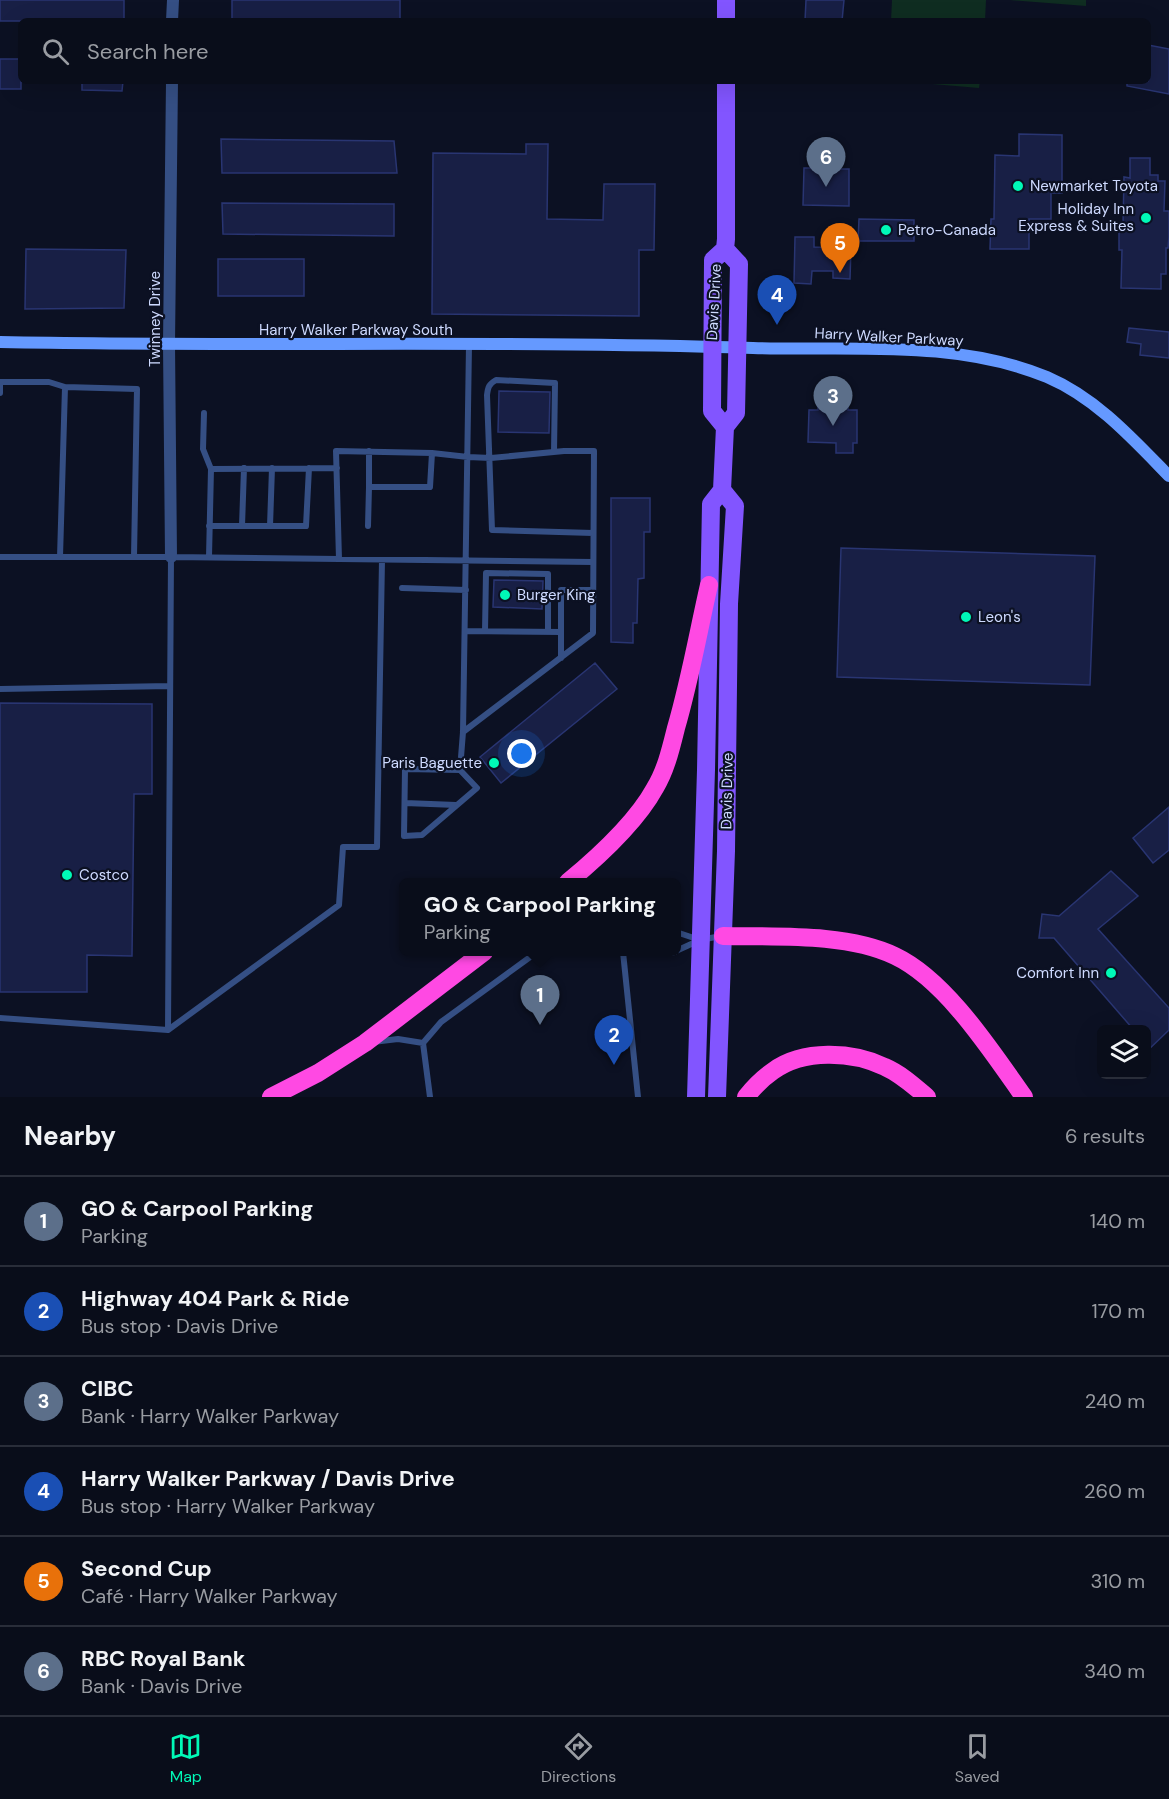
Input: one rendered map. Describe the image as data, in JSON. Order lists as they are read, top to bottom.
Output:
{
  "streets": {
    "main road": ["Davis Drive"],
    "street": ["Twinney Drive", "Harry Walker Parkway South", "Harry Walker Parkway"]
  },
  "crossings": [
    ["Davis Drive", "Harry Walker Parkway South"],
    ["Davis Drive", "Harry Walker Parkway"],
    ["Twinney Drive", "Harry Walker Parkway South"],
    ["Harry Walker Parkway South", "Harry Walker Parkway"]
  ],
  "places": [
    "Newmarket Toyota",
    "Holiday Inn Express & Suites",
    "Petro-Canada",
    "Burger King",
    "Leon's",
    "Paris Baguette",
    "Costco",
    "Comfort Inn"
  ],
  "page": {
    "search": "Search here",
    "pins": [
      "6",
      "5",
      "4",
      "3",
      "1",
      "2"
    ],
    "popup": ["GO & Carpool Parking", "Parking"],
    "heading": ["Nearby", "6 results"],
    "list": [
      {
        "mark": "1",
        "name": "GO & Carpool Parking",
        "note": "Parking",
        "value": "140 m"
      },
      {
        "mark": "2",
        "name": "Highway 404 Park & Ride",
        "note": "Bus stop · Davis Drive",
        "value": "170 m"
      },
      {
        "mark": "3",
        "name": "CIBC",
        "note": "Bank · Harry Walker Parkway",
        "value": "240 m"
      },
      {
        "mark": "4",
        "name": "Harry Walker Parkway / Davis Drive",
        "note": "Bus stop · Harry Walker Parkway",
        "value": "260 m"
      },
      {
        "mark": "5",
        "name": "Second Cup",
        "note": "Café · Harry Walker Parkway",
        "value": "310 m"
      },
      {
        "mark": "6",
        "name": "RBC Royal Bank",
        "note": "Bank · Davis Drive",
        "value": "340 m"
      }
    ],
    "nav": ["Map", "Directions", "Saved"]
  }
}
